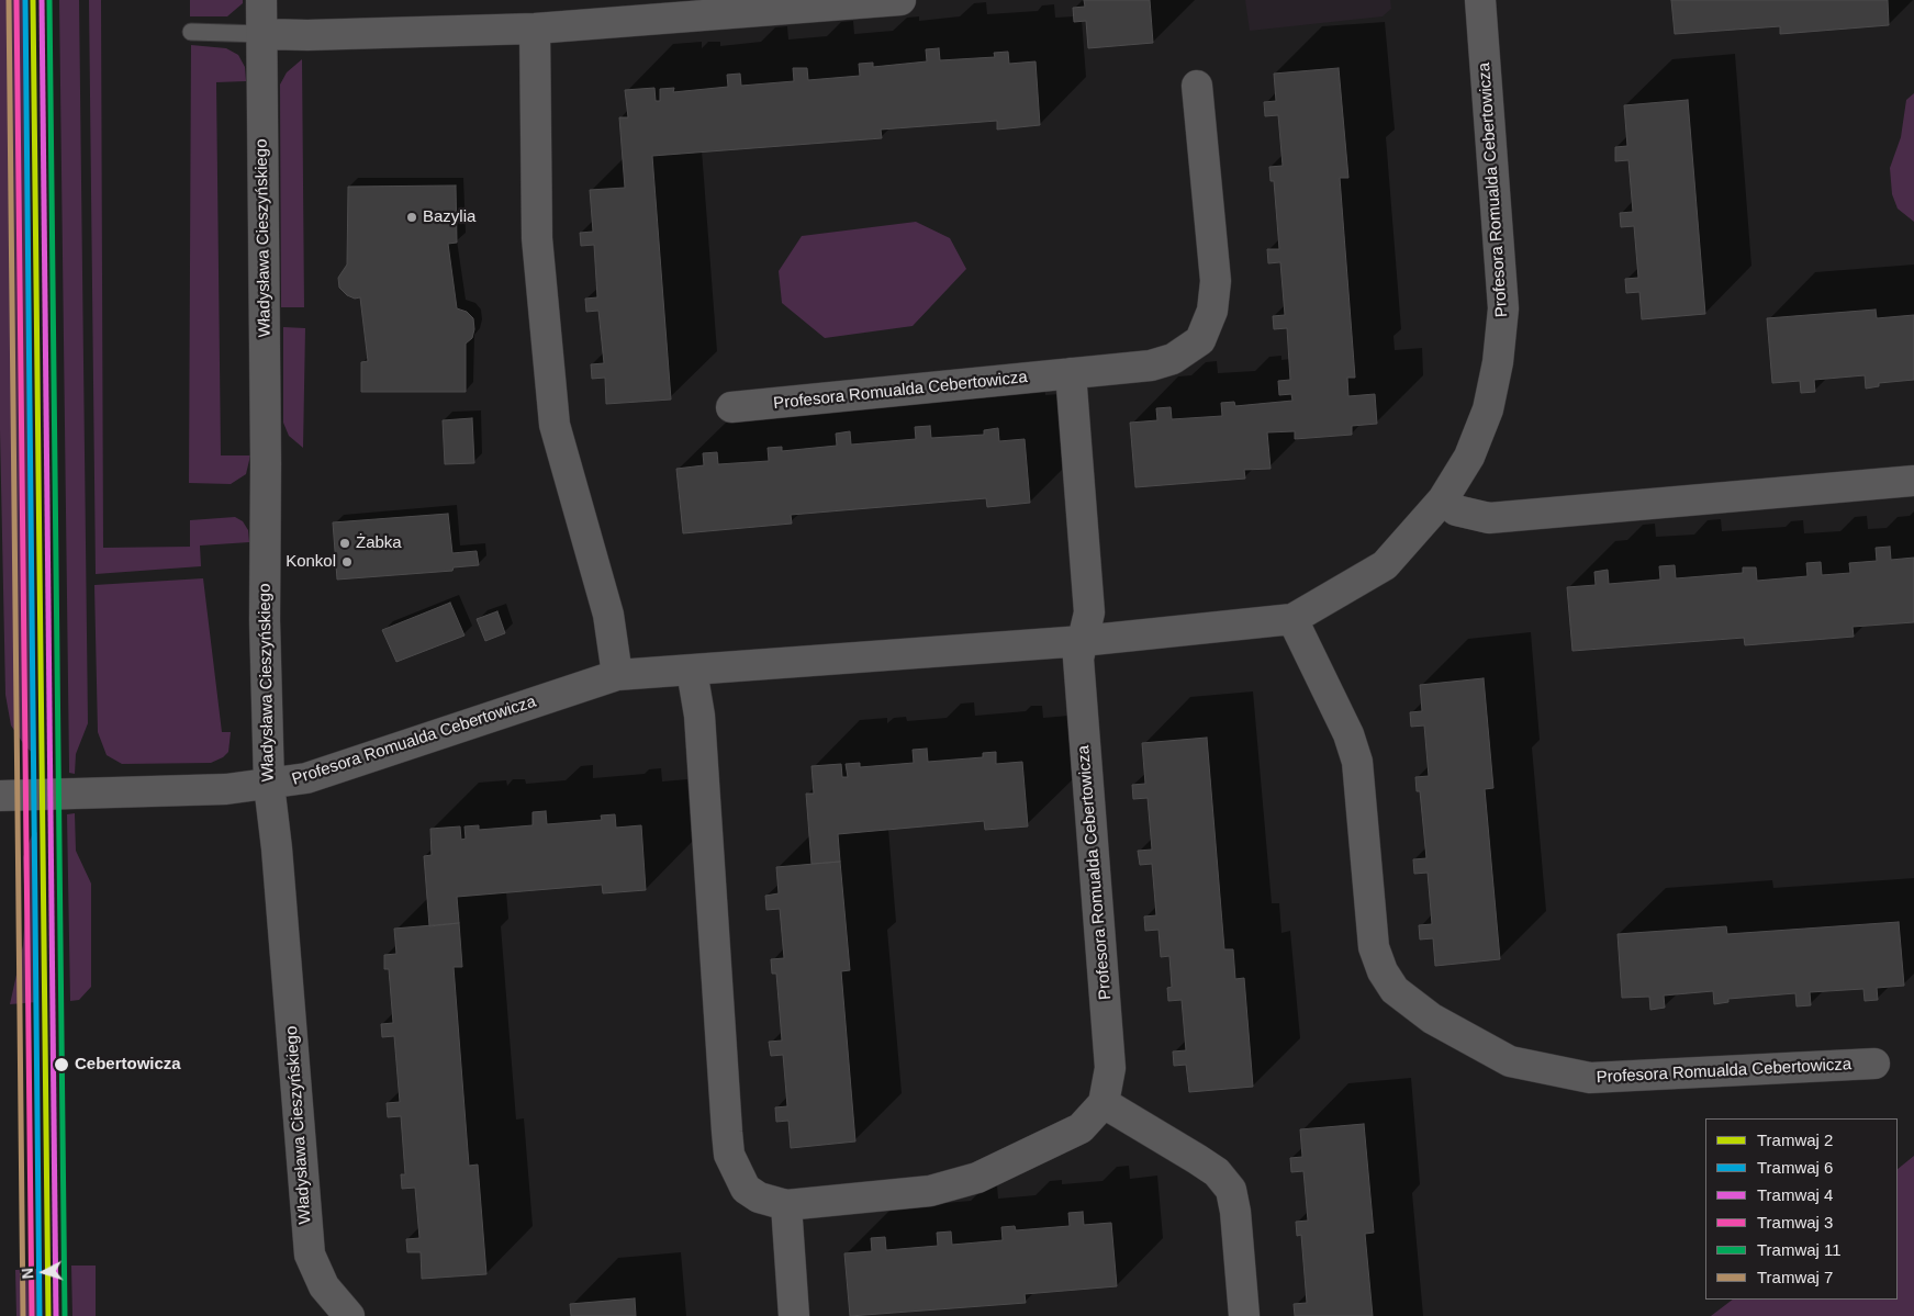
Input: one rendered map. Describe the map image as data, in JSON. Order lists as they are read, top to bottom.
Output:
{
  "streets": {
    "street": ["Profesora Romualda Cebertowicza", "Władysława Cieszyńskiego"]
  },
  "crossings": [
    ["Profesora Romualda Cebertowicza", "Władysława Cieszyńskiego"]
  ],
  "places": [
    "Bazylia",
    "Żabka",
    "Konkol",
    "Cebertowicza"
  ],
  "lines": [
    "tram line 2",
    "tram line 6",
    "tram line 4",
    "tram line 3",
    "tram line 11",
    "tram line 7"
  ],
  "legend": [
    "Tramwaj 2",
    "Tramwaj 6",
    "Tramwaj 4",
    "Tramwaj 3",
    "Tramwaj 11",
    "Tramwaj 7"
  ],
  "north": "left"
}
